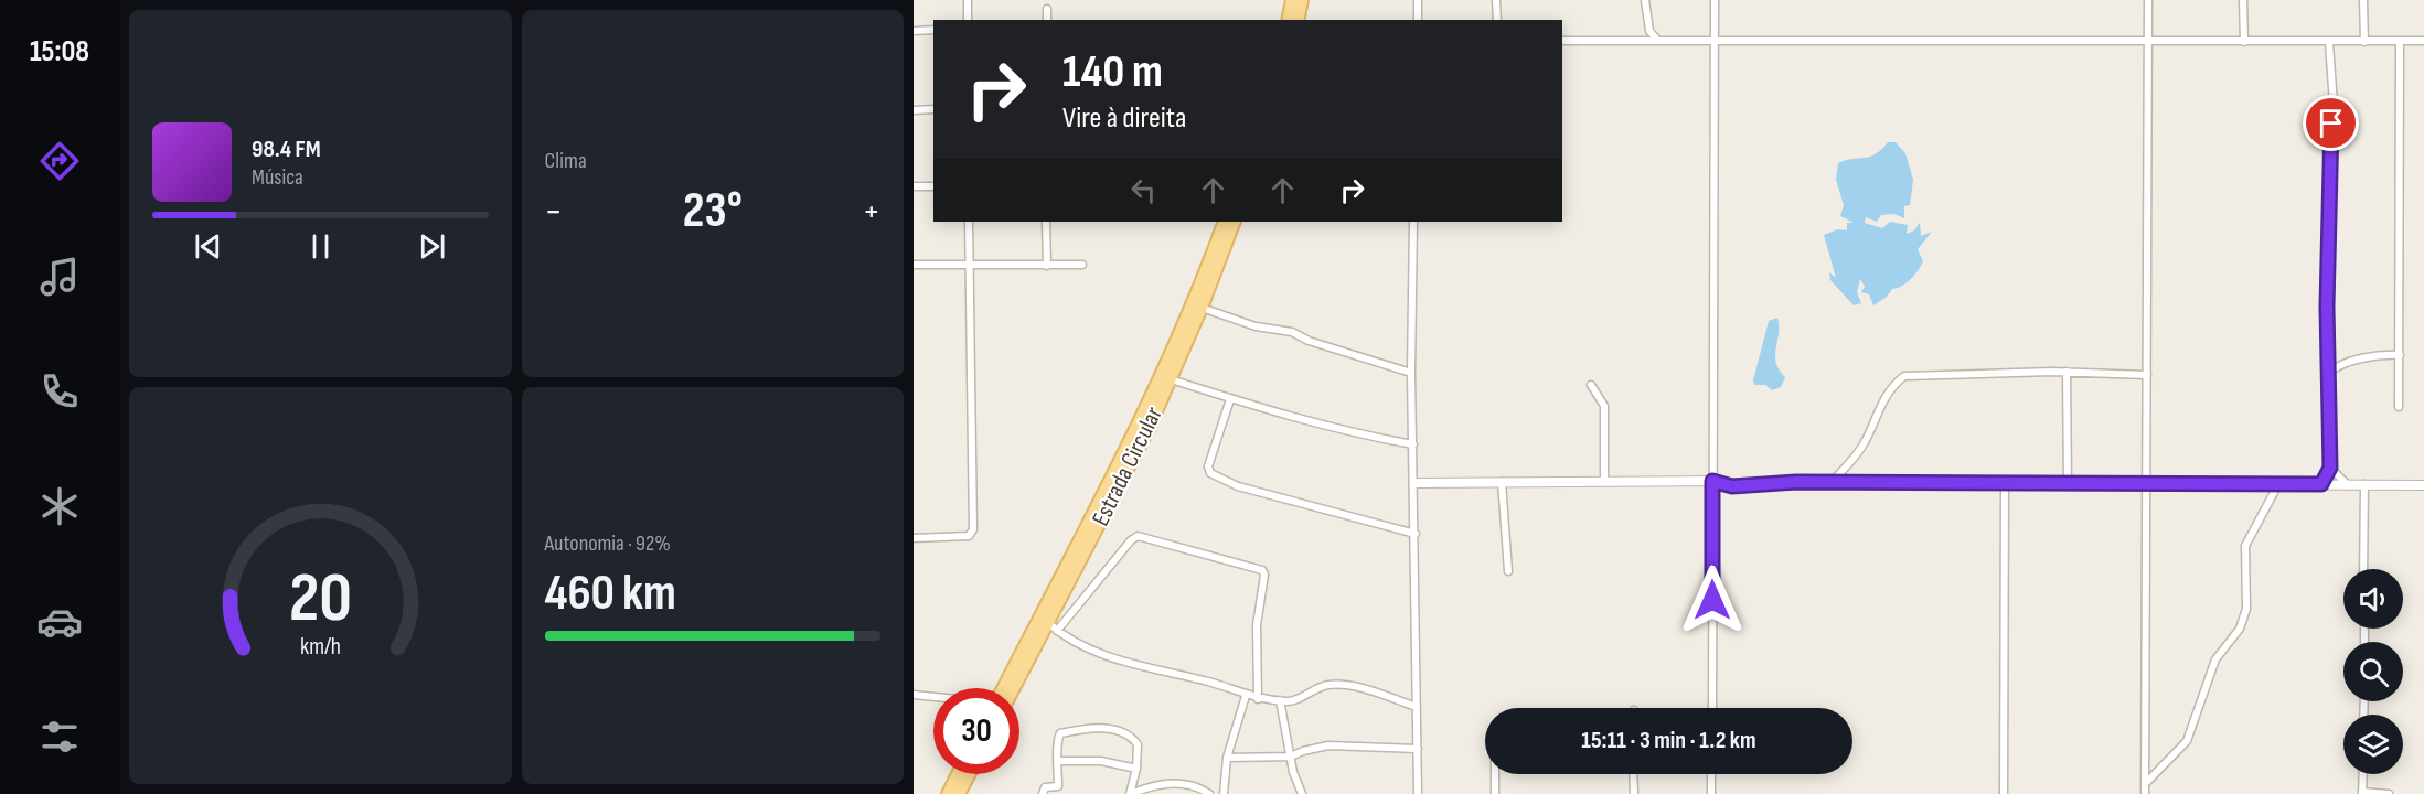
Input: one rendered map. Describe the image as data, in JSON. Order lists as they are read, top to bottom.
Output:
{
  "streets": {
    "main road": ["Estrada Circular"]
  },
  "page": {
    "tabs": "15:08",
    "tile": [
      "Clima",
      ["Autonomia · 92%", "460 km"]
    ],
    "turn": ["140 m", "Vire à direita"],
    "song": ["98.4 FM", "Música"],
    "heat": ["−", "23°", "+"],
    "limit": "30",
    "trip": "15:11 · 3 min · 1.2 km",
    "gauge": ["20", "km/h"]
  }
}
